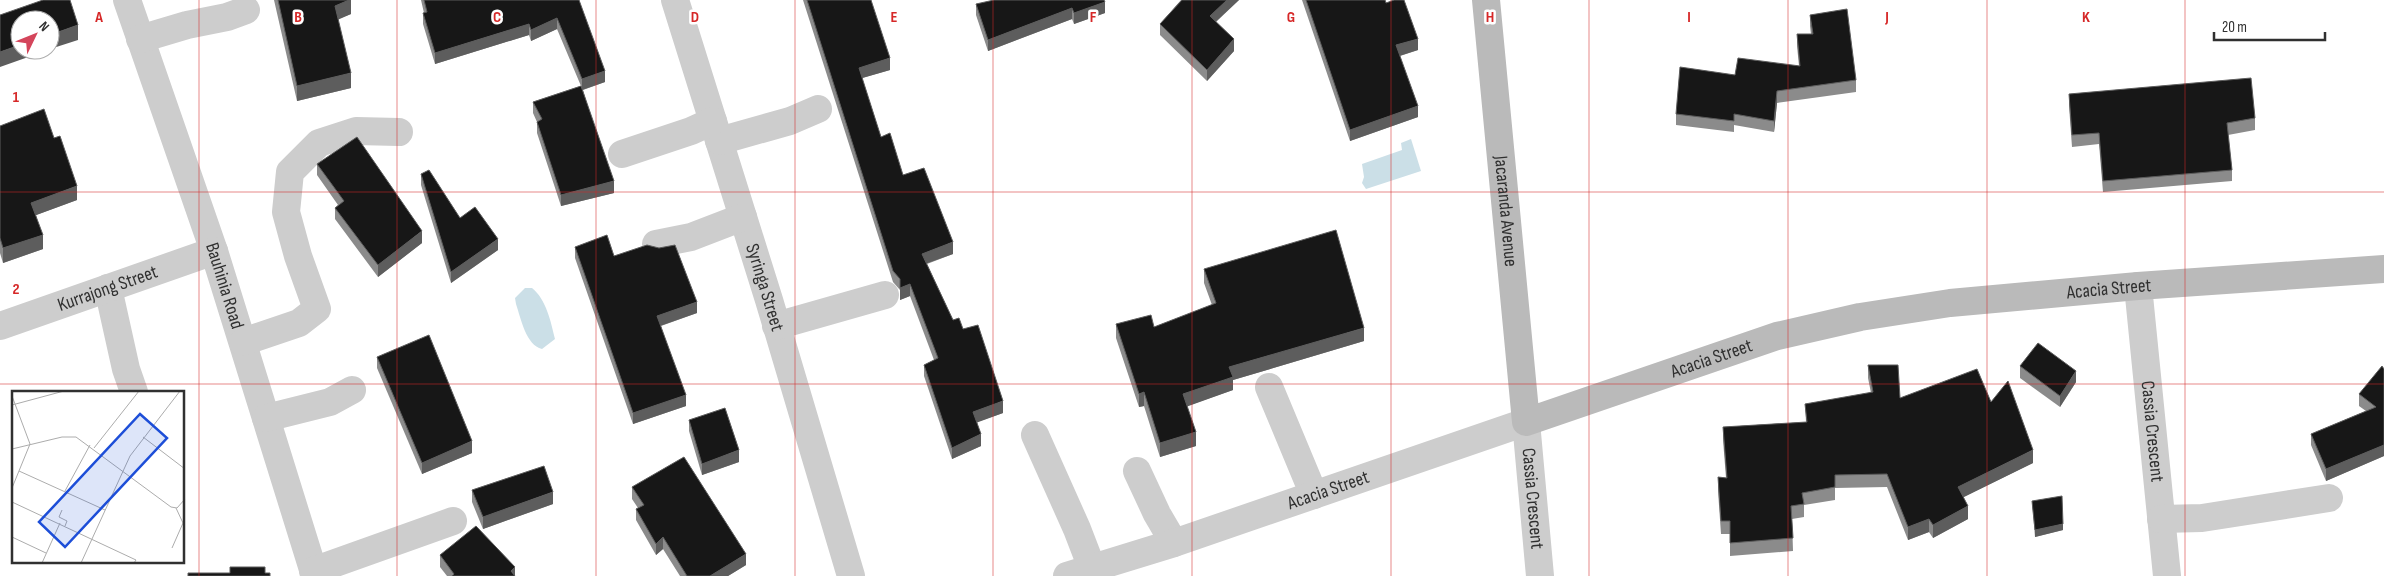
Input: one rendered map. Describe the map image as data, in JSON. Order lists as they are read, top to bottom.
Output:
{
  "streets": {
    "street": [
      "Jacaranda Avenue",
      "Bauhinia Road",
      "Syringa Street",
      "Kurrajong Street",
      "Acacia Street",
      "Cassia Crescent"
    ]
  },
  "crossings": [
    ["Jacaranda Avenue", "Acacia Street"],
    ["Jacaranda Avenue", "Cassia Crescent"],
    ["Bauhinia Road", "Kurrajong Street"],
    ["Acacia Street", "Cassia Crescent"]
  ],
  "scale_bar": "20 m",
  "north": "top right",
  "grid": {
    "columns": [
      "A",
      "B",
      "C",
      "D",
      "E",
      "F",
      "G",
      "H",
      "I",
      "J",
      "K"
    ],
    "rows": ["1", "2"]
  }
}
